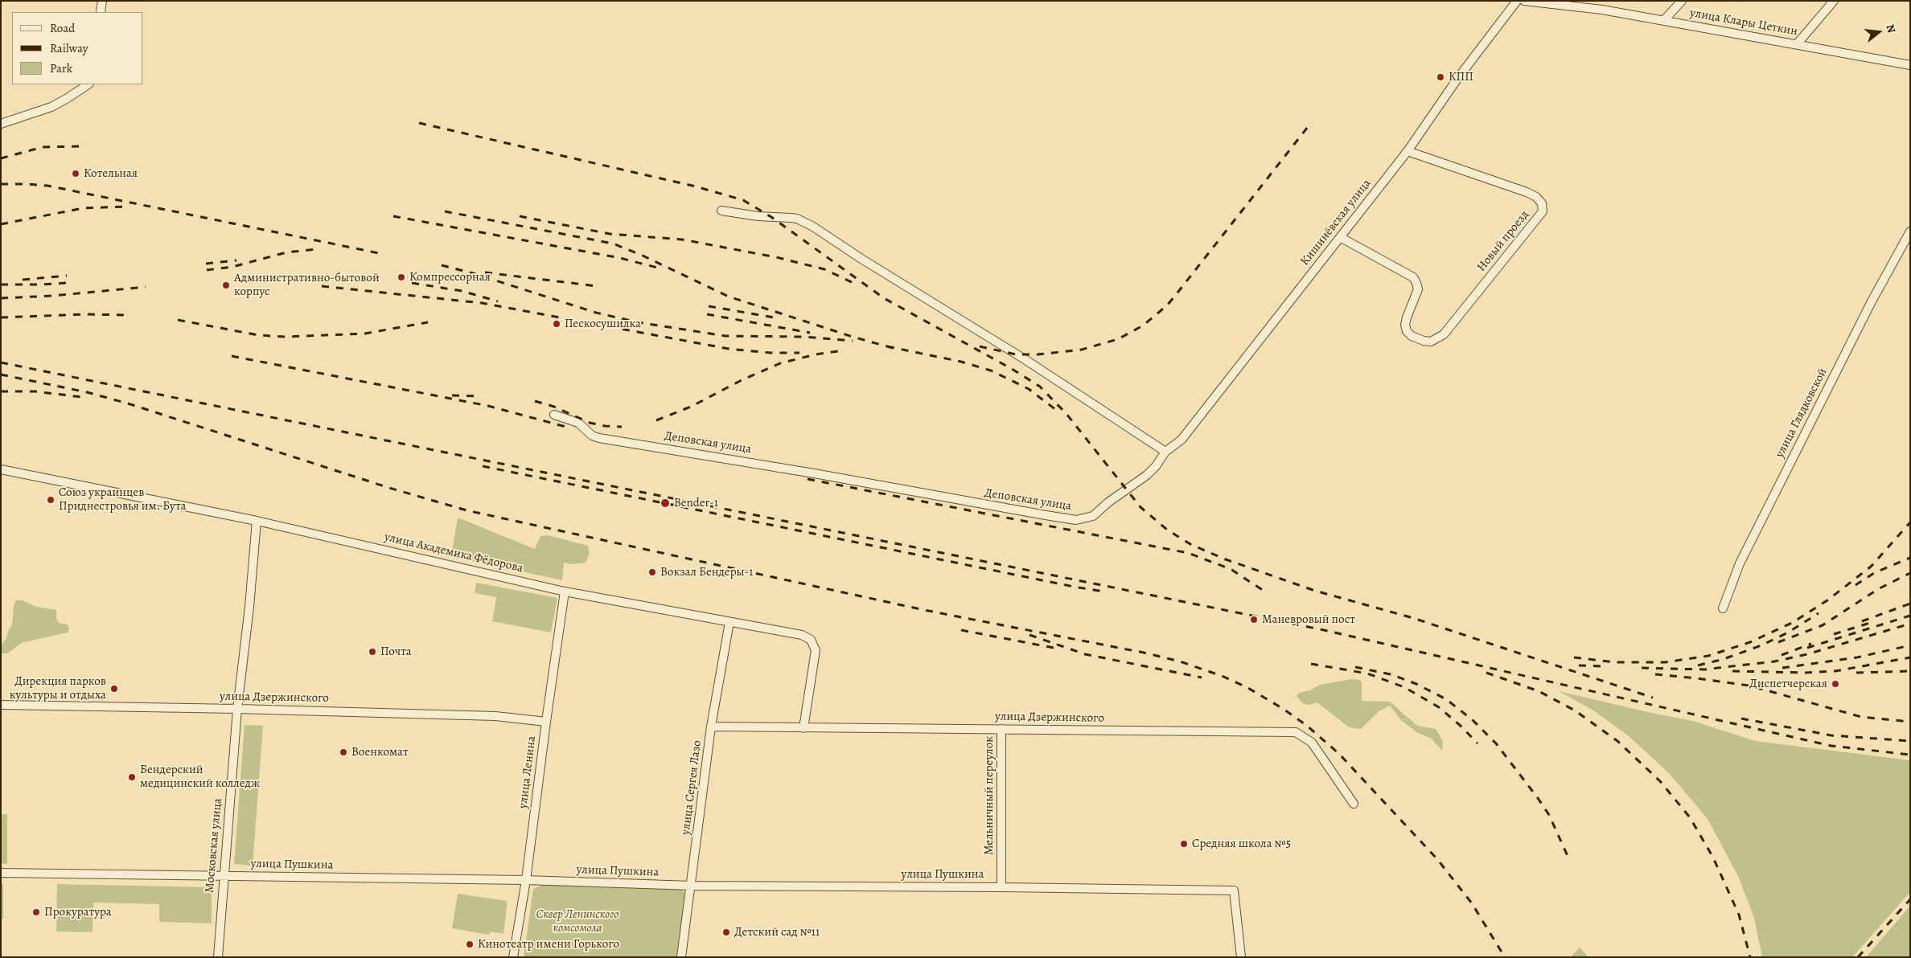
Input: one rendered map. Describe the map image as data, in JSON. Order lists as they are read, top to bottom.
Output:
{
  "streets": {
    "street": [
      "улица Клары Цеткин",
      "Кишинёвская улица",
      "Новый проезд",
      "улица Глядковской",
      "Деповская улица",
      "улица Академика Фёдорова",
      "улица Дзержинского",
      "улица Ленина",
      "улица Сергея Лазо",
      "Мельничный переулок",
      "Московская улица",
      "улица Пушкина"
    ]
  },
  "crossings": [
    ["Кишинёвская улица", "Новый проезд"],
    ["Кишинёвская улица", "Деповская улица"],
    ["улица Академика Фёдорова", "улица Дзержинского"],
    ["улица Академика Фёдорова", "улица Ленина"],
    ["улица Академика Фёдорова", "улица Сергея Лазо"],
    ["улица Академика Фёдорова", "Московская улица"],
    ["улица Дзержинского", "улица Ленина"],
    ["улица Дзержинского", "улица Сергея Лазо"],
    ["улица Дзержинского", "Мельничный переулок"],
    ["улица Дзержинского", "Московская улица"],
    ["улица Ленина", "улица Пушкина"],
    ["улица Сергея Лазо", "улица Пушкина"],
    ["Мельничный переулок", "улица Пушкина"],
    ["Московская улица", "улица Пушкина"]
  ],
  "parks": ["Сквер Ленинского комсомола"],
  "places": [
    "КПП",
    "Котельная",
    "Компрессорная",
    "Административно-бытовой корпус",
    "Пескосушилка",
    "Союз украинцев Приднестровья им. Бута",
    "Bender-1",
    "Вокзал Бендеры-1",
    "Маневровый пост",
    "Почта",
    "Диспетчерская",
    "Дирекция парков культуры и отдыха",
    "Военкомат",
    "Бендерский медицинский колледж",
    "Средняя школа №5",
    "Прокуратура",
    "Детский сад №11",
    "Кинотеатр имени Горького"
  ],
  "legend": ["Road", "Railway", "Park"],
  "north": "right"
}
